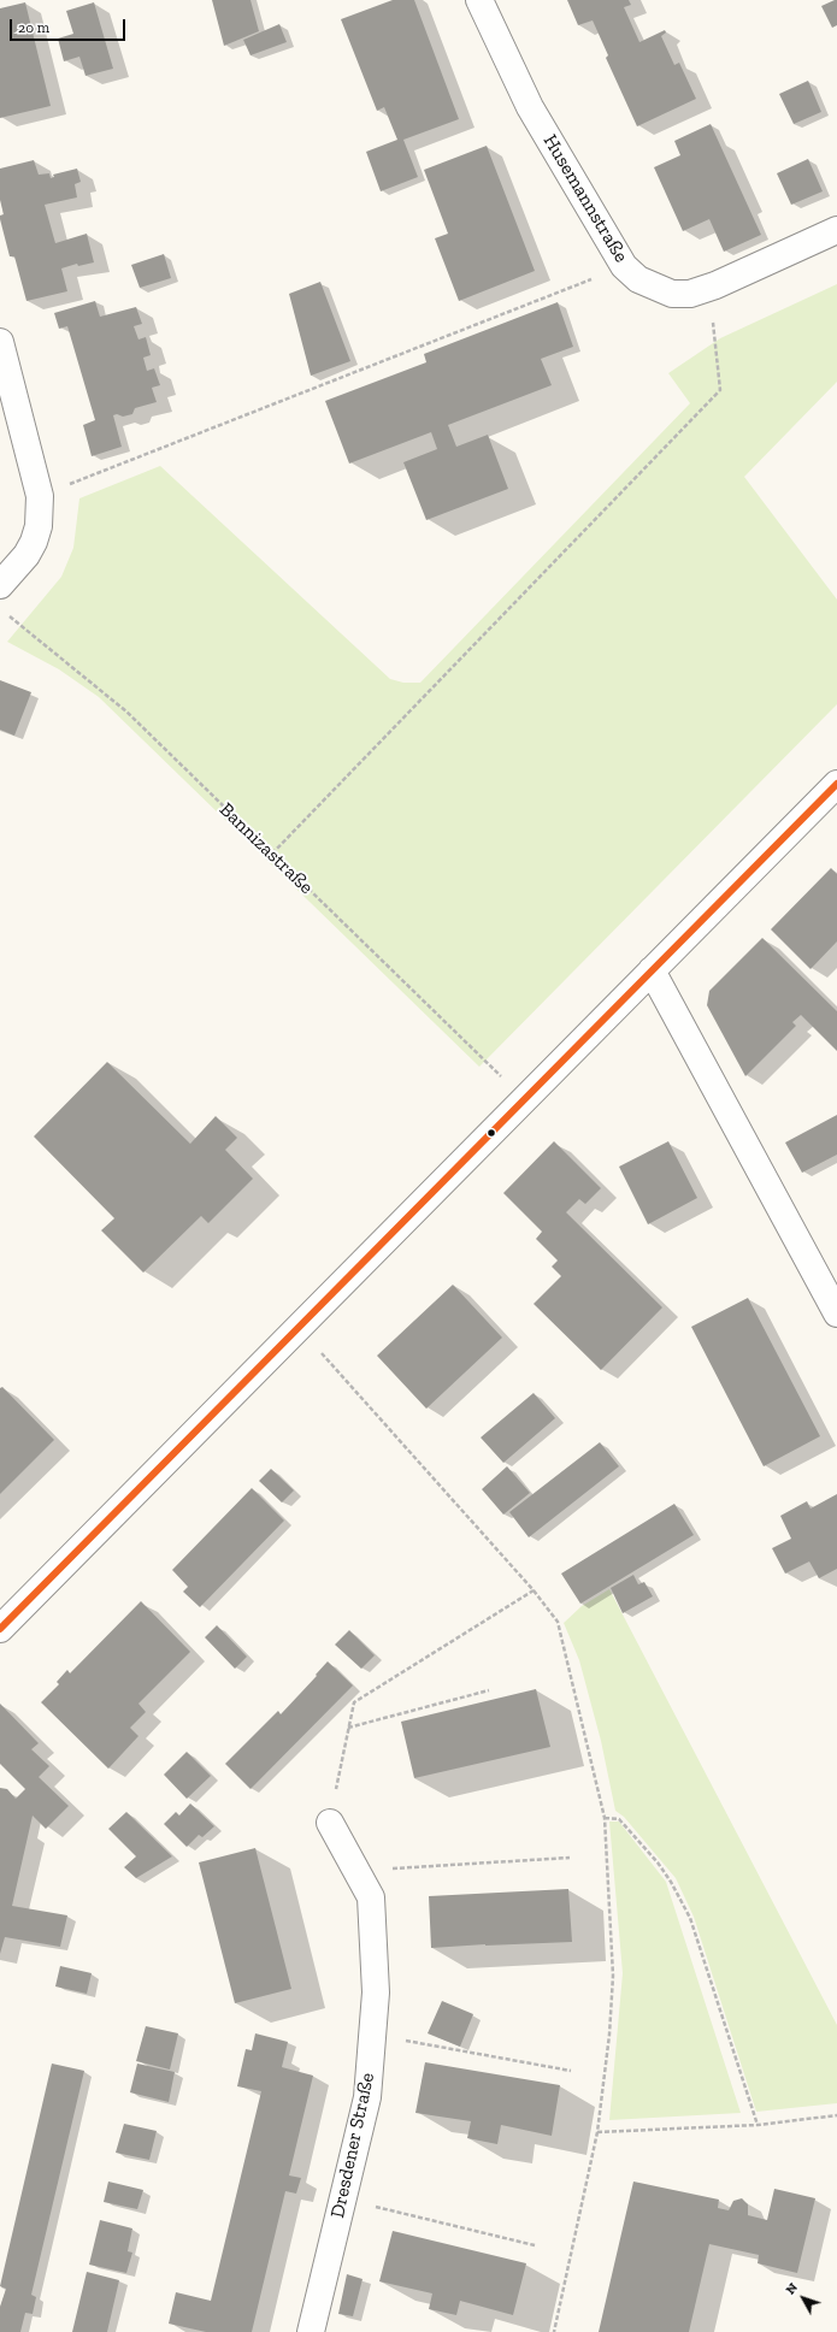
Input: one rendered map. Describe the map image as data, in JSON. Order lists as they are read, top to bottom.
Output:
{
  "streets": {
    "street": ["Husemannstraße", "Dresdener Straße"],
    "path": ["Bannizastraße"]
  },
  "scale_bar": "20 m",
  "north": "top left"
}
